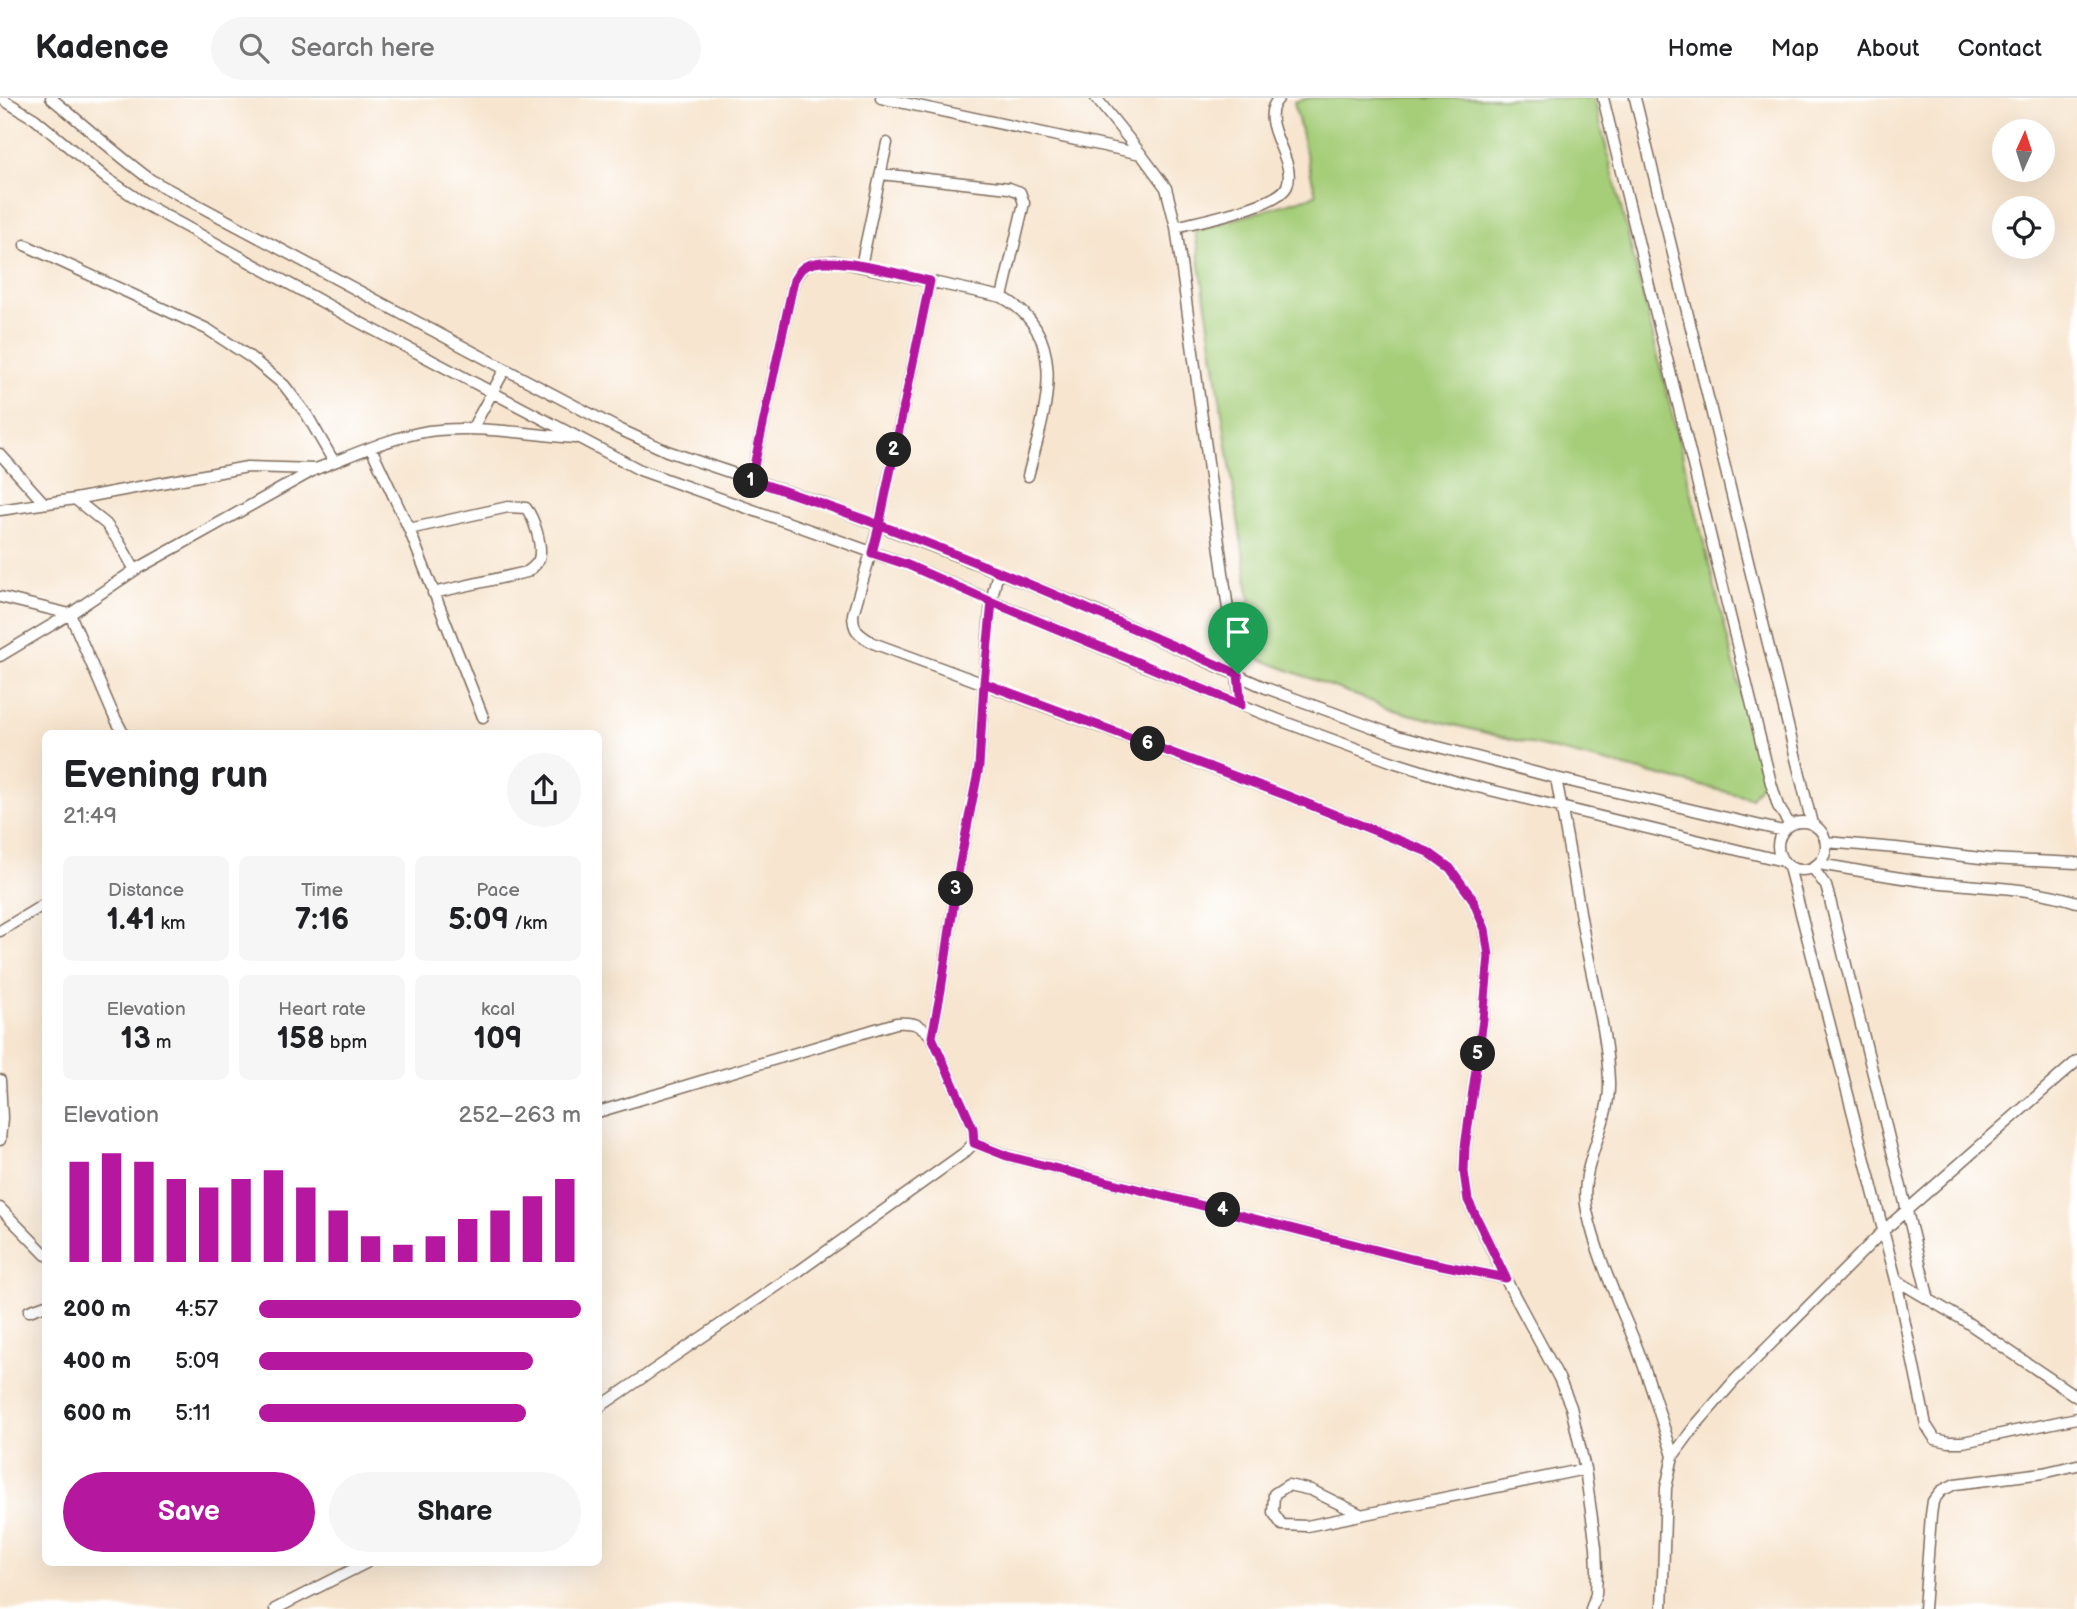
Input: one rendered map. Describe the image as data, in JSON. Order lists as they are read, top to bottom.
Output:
{
  "north": "top",
  "page": {
    "header": "Kadence",
    "search": "Search here",
    "nav": [
      "Home",
      "Map",
      "About",
      "Contact"
    ],
    "pins": [
      "2",
      "1",
      "6",
      "3",
      "5",
      "4"
    ],
    "heading": ["Evening run", "21:49"],
    "stats": [
      ["Distance", "1.41 km"],
      ["Time", "7:16"],
      ["Pace", "5:09 /km"],
      ["Elevation", "13 m"],
      ["Heart rate", "158 bpm"],
      ["kcal", "109"]
    ],
    "chart": ["Elevation", "252–263 m"],
    "list": [
      {
        "name": "200 m",
        "note": "4:57"
      },
      {
        "name": "400 m",
        "note": "5:09"
      },
      {
        "name": "600 m",
        "note": "5:11"
      }
    ],
    "buttons": ["Save", "Share"]
  }
}
